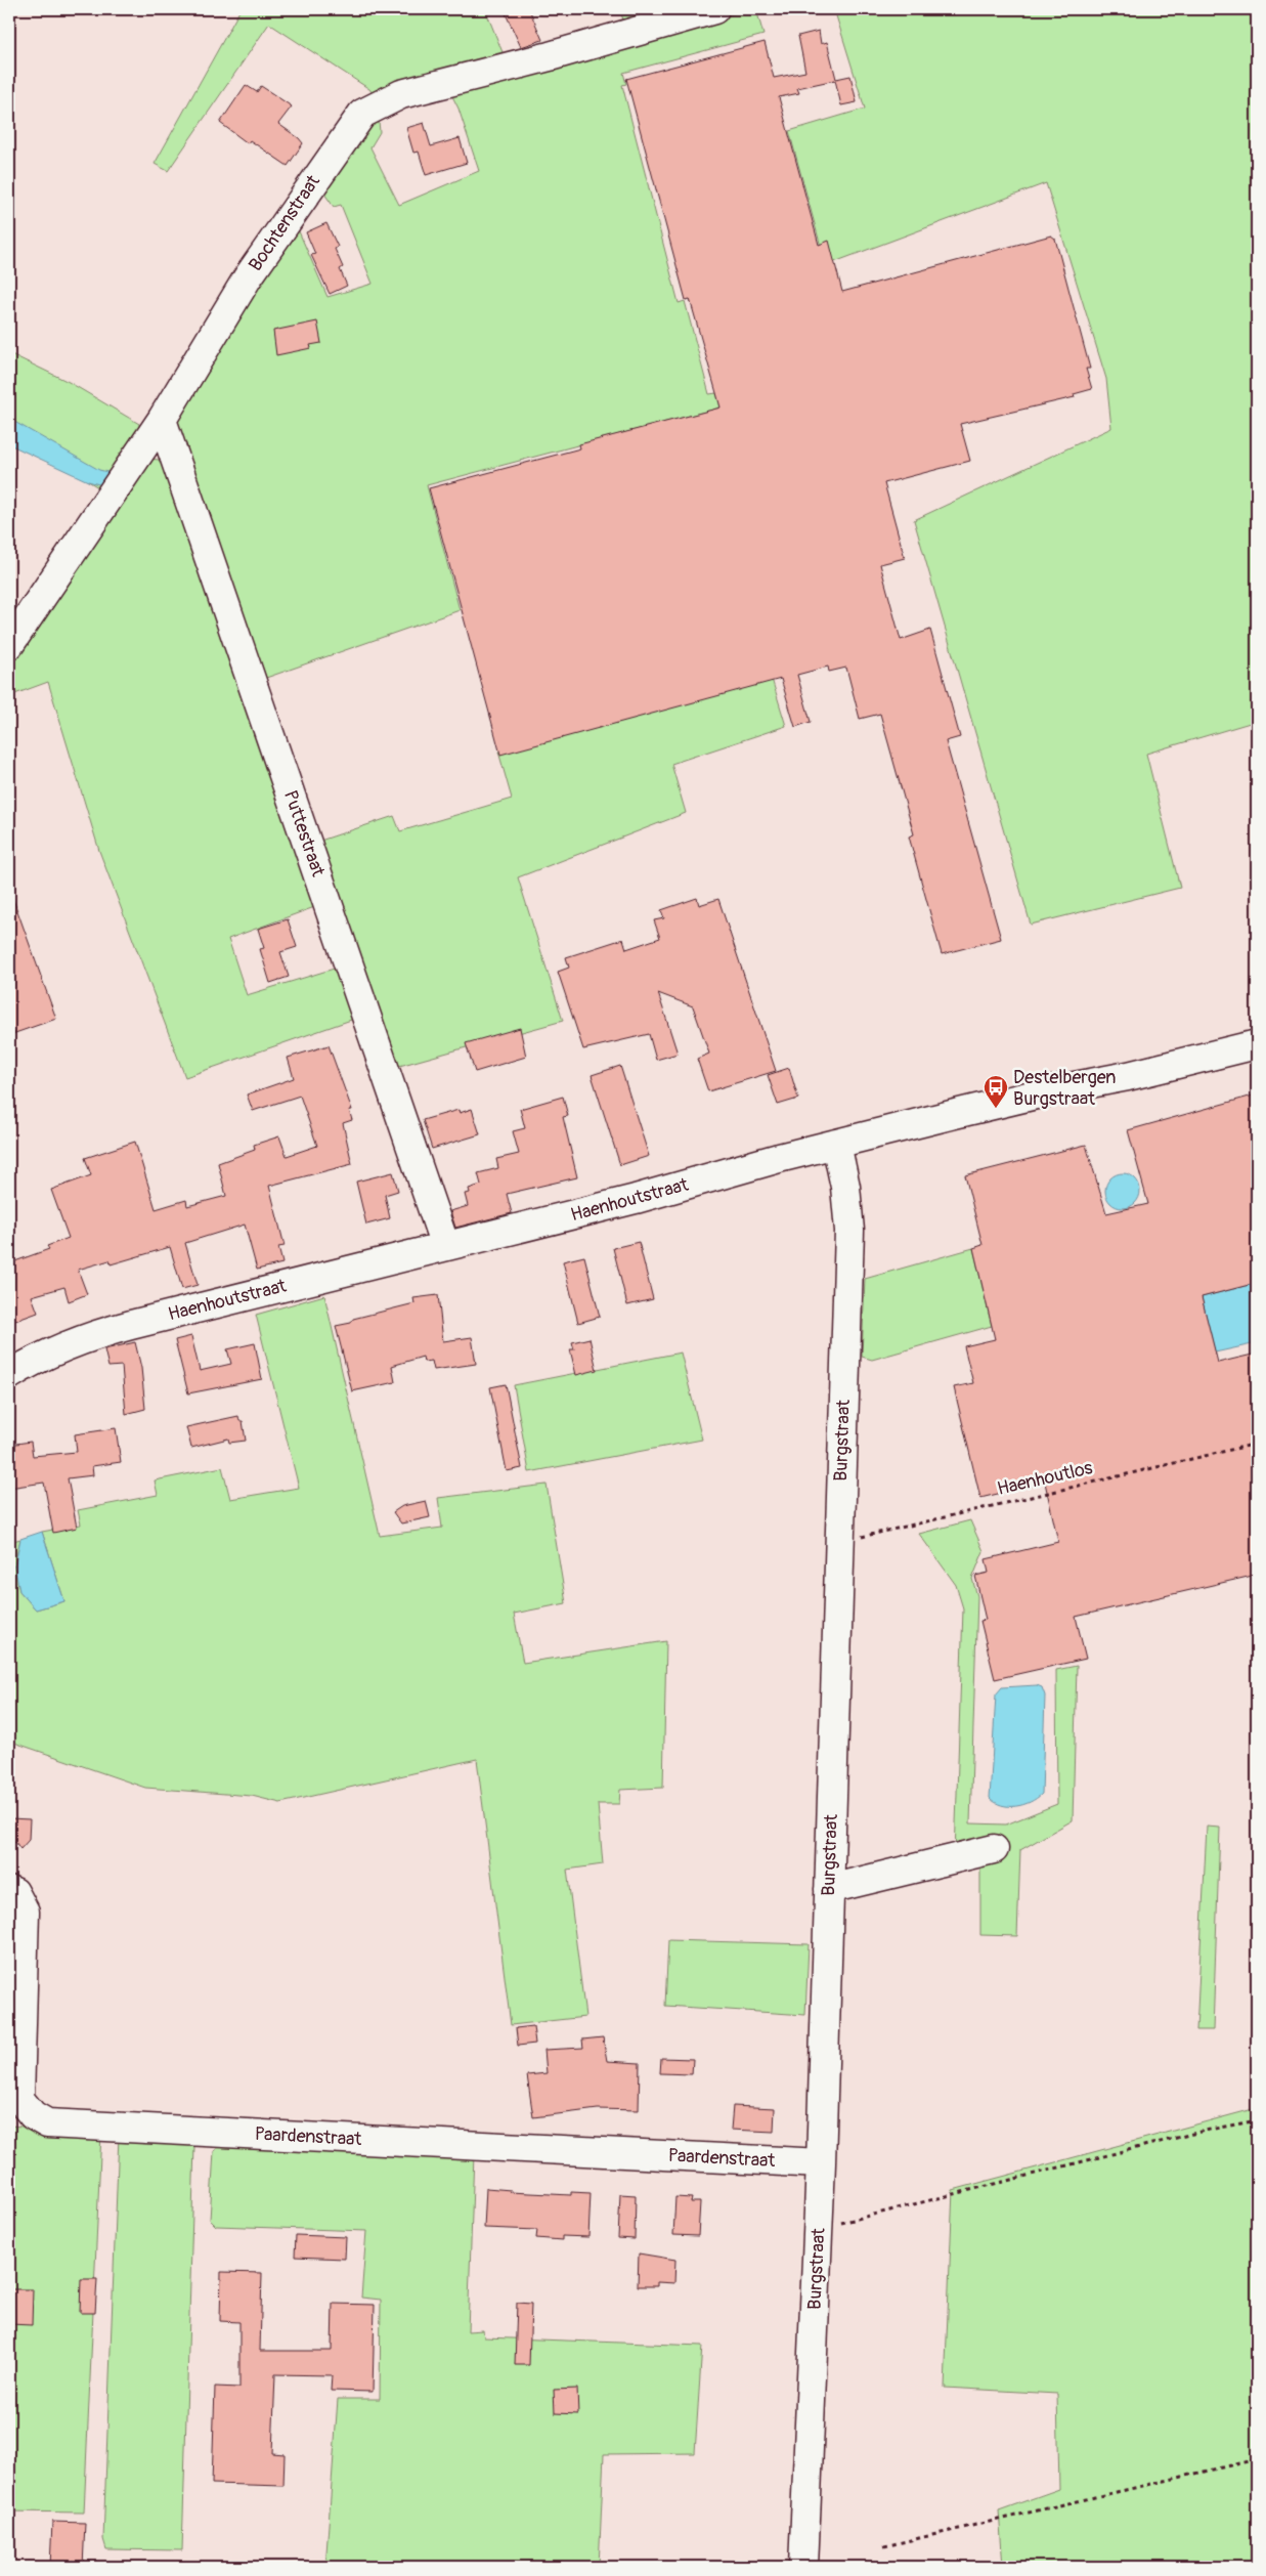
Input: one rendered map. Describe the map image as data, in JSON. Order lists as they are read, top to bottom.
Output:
{
  "streets": {
    "street": [
      "Bochtenstraat",
      "Puttestraat",
      "Haenhoutstraat",
      "Burgstraat",
      "Paardenstraat"
    ],
    "path": ["Haenhoutlos"]
  },
  "crossings": [
    ["Bochtenstraat", "Puttestraat"],
    ["Puttestraat", "Haenhoutstraat"],
    ["Haenhoutstraat", "Burgstraat"],
    ["Burgstraat", "Haenhoutlos"],
    ["Burgstraat", "Paardenstraat"]
  ],
  "places": {
    "bus stop": ["Destelbergen Burgstraat"]
  }
}
